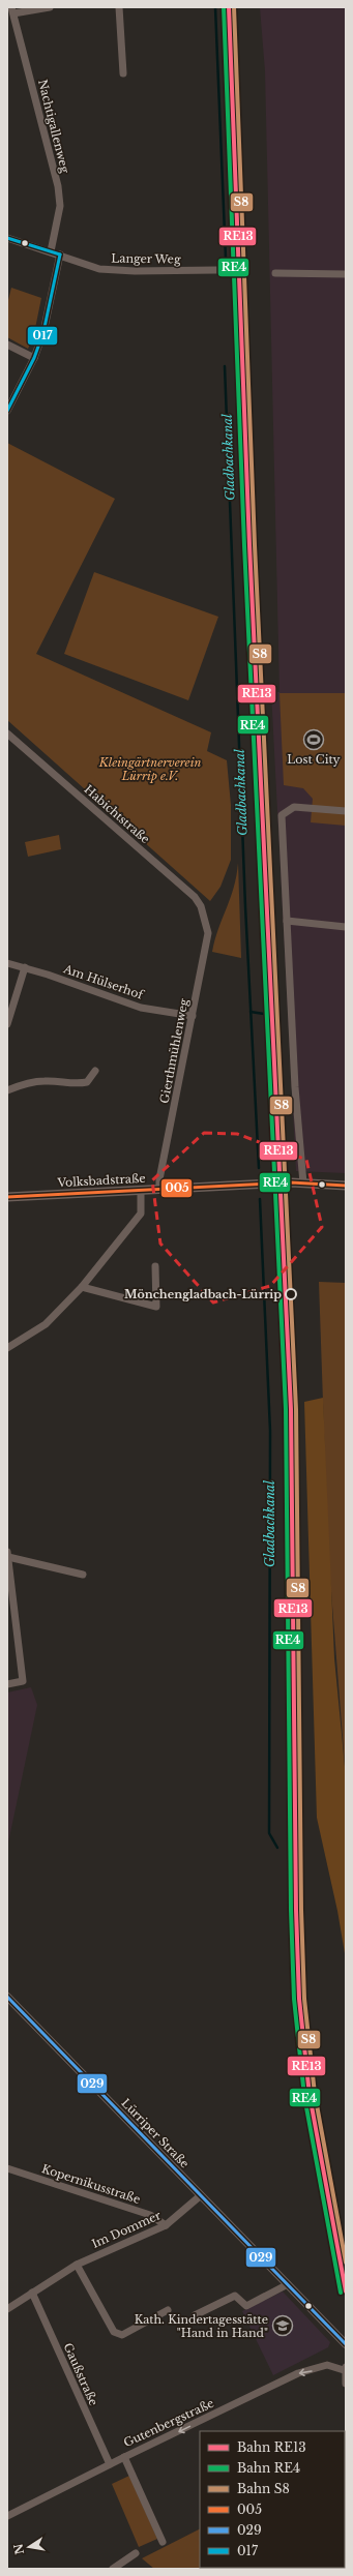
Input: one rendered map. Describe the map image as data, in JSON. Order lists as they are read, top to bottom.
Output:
{
  "streets": {
    "main road": ["Volksbadstraße"],
    "street": [
      "Nachtigallenweg",
      "Langer Weg",
      "Habichtstraße",
      "Am Hülserhof",
      "Gierthmühlenweg",
      "Lürriper Straße",
      "Kopernikusstraße",
      "Im Dommer",
      "Gaußstraße",
      "Gutenbergstraße"
    ]
  },
  "crossings": [
    ["Nachtigallenweg", "Langer Weg"],
    ["Habichtstraße", "Gierthmühlenweg"],
    ["Am Hülserhof", "Gierthmühlenweg"],
    ["Gierthmühlenweg", "Volksbadstraße"],
    ["Lürriper Straße", "Im Dommer"],
    ["Kopernikusstraße", "Im Dommer"],
    ["Im Dommer", "Gaußstraße"],
    ["Gaußstraße", "Gutenbergstraße"]
  ],
  "one_way": ["Gutenbergstraße"],
  "water": ["Gladbachkanal"],
  "parks": ["Kleingärtnerverein Lürrip e.V."],
  "places": {
    "sports": ["Lost City"],
    "other": ["Mönchengladbach-Lürrip"],
    "school or university": ["Kath. Kindertagesstätte \"Hand in Hand\""]
  },
  "lines": [
    "rail line RE13",
    "rail line RE4",
    "rail line S8",
    "transit line 017",
    "transit line 005",
    "transit line 029"
  ],
  "legend": [
    "Bahn RE13",
    "Bahn RE4",
    "Bahn S8",
    "005",
    "029",
    "017"
  ],
  "north": "left"
}
